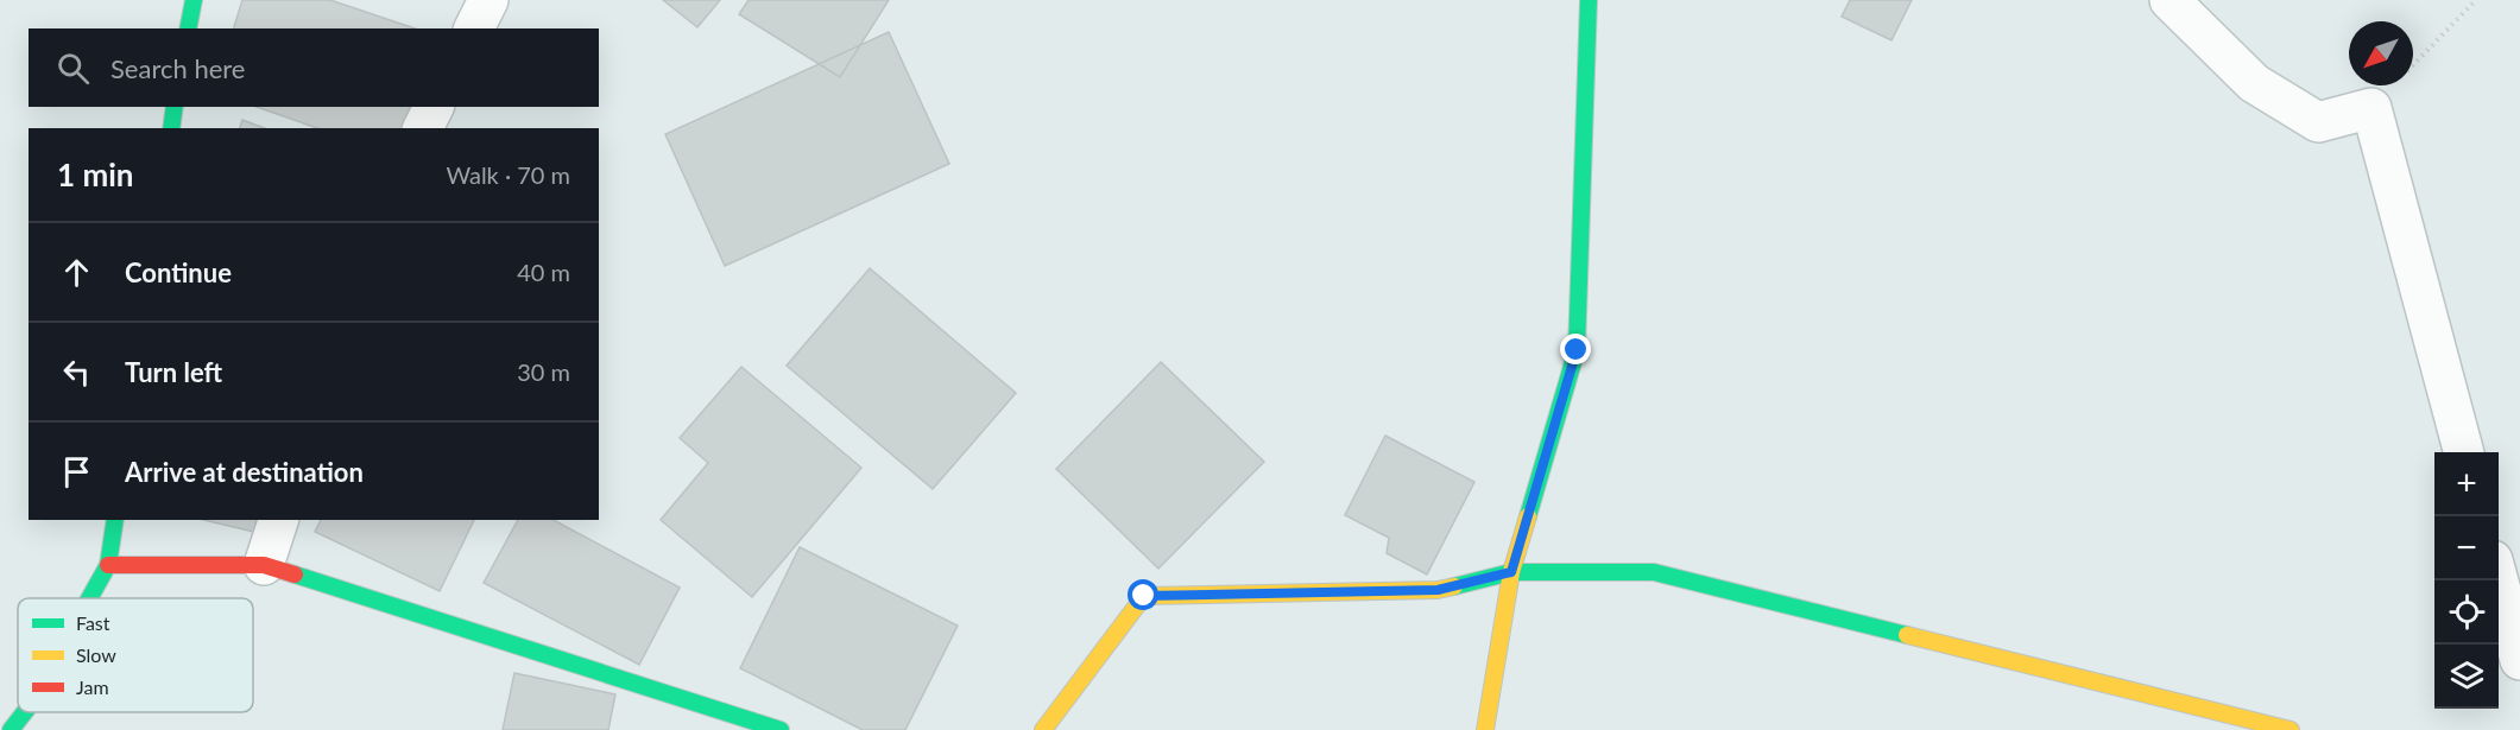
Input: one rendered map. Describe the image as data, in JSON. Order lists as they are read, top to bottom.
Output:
{
  "legend": ["Fast", "Slow", "Jam"],
  "north": "bottom left",
  "page": {
    "search": "Search here",
    "heading": ["1 min", "Walk · 70 m"],
    "list": [
      ["Continue", "40 m"],
      ["Turn left", "30 m"],
      "Arrive at destination"
    ],
    "map_buttons": ["+", "−"]
  }
}
